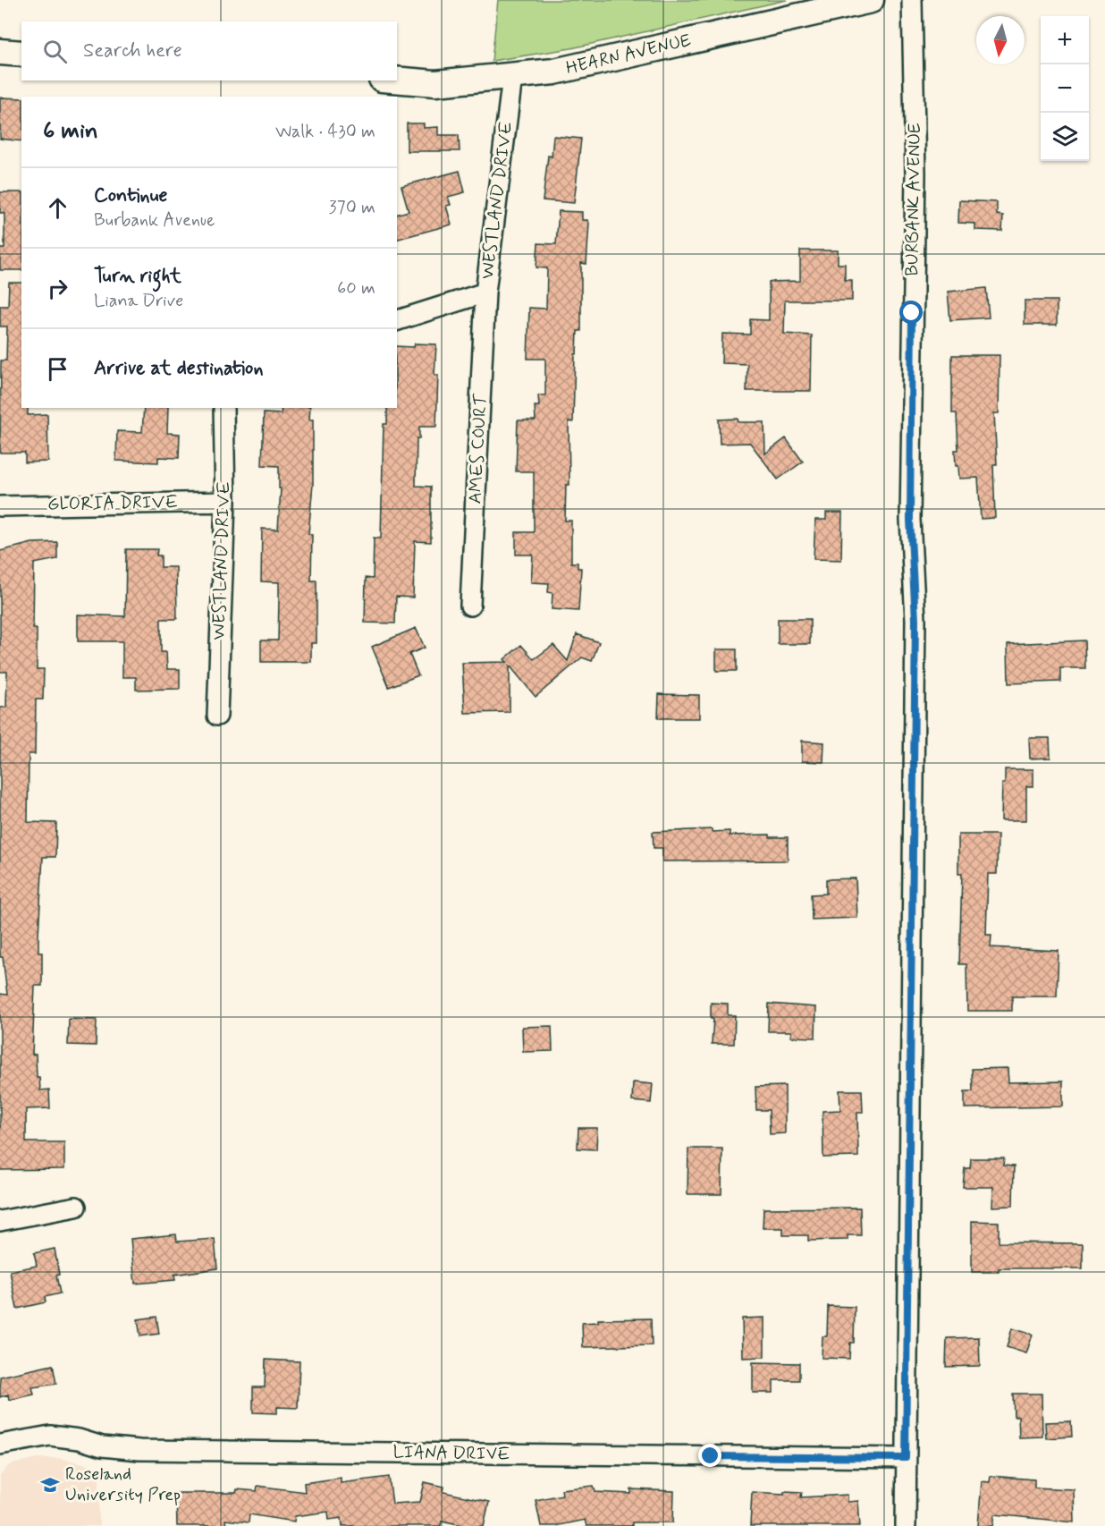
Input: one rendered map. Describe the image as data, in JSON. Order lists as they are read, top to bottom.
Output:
{
  "streets": {
    "main road": ["HEARN AVENUE"],
    "street": [
      "BURBANK AVENUE",
      "WESTLAND DRIVE",
      "AMES COURT",
      "GLORIA DRIVE",
      "LIANA DRIVE"
    ]
  },
  "crossings": [
    ["HEARN AVENUE", "WESTLAND DRIVE"],
    ["BURBANK AVENUE", "LIANA DRIVE"],
    ["WESTLAND DRIVE", "AMES COURT"],
    ["WESTLAND DRIVE", "GLORIA DRIVE"]
  ],
  "places": {
    "school or university": ["Roseland University Prep"]
  },
  "north": "bottom",
  "page": {
    "map_buttons": ["+", "−"],
    "search": "Search here",
    "heading": ["6 min", "Walk · 430 m"],
    "list": [
      ["Continue", "Burbank Avenue", "370 m"],
      ["Turn right", "Liana Drive", "60 m"],
      "Arrive at destination"
    ]
  }
}
